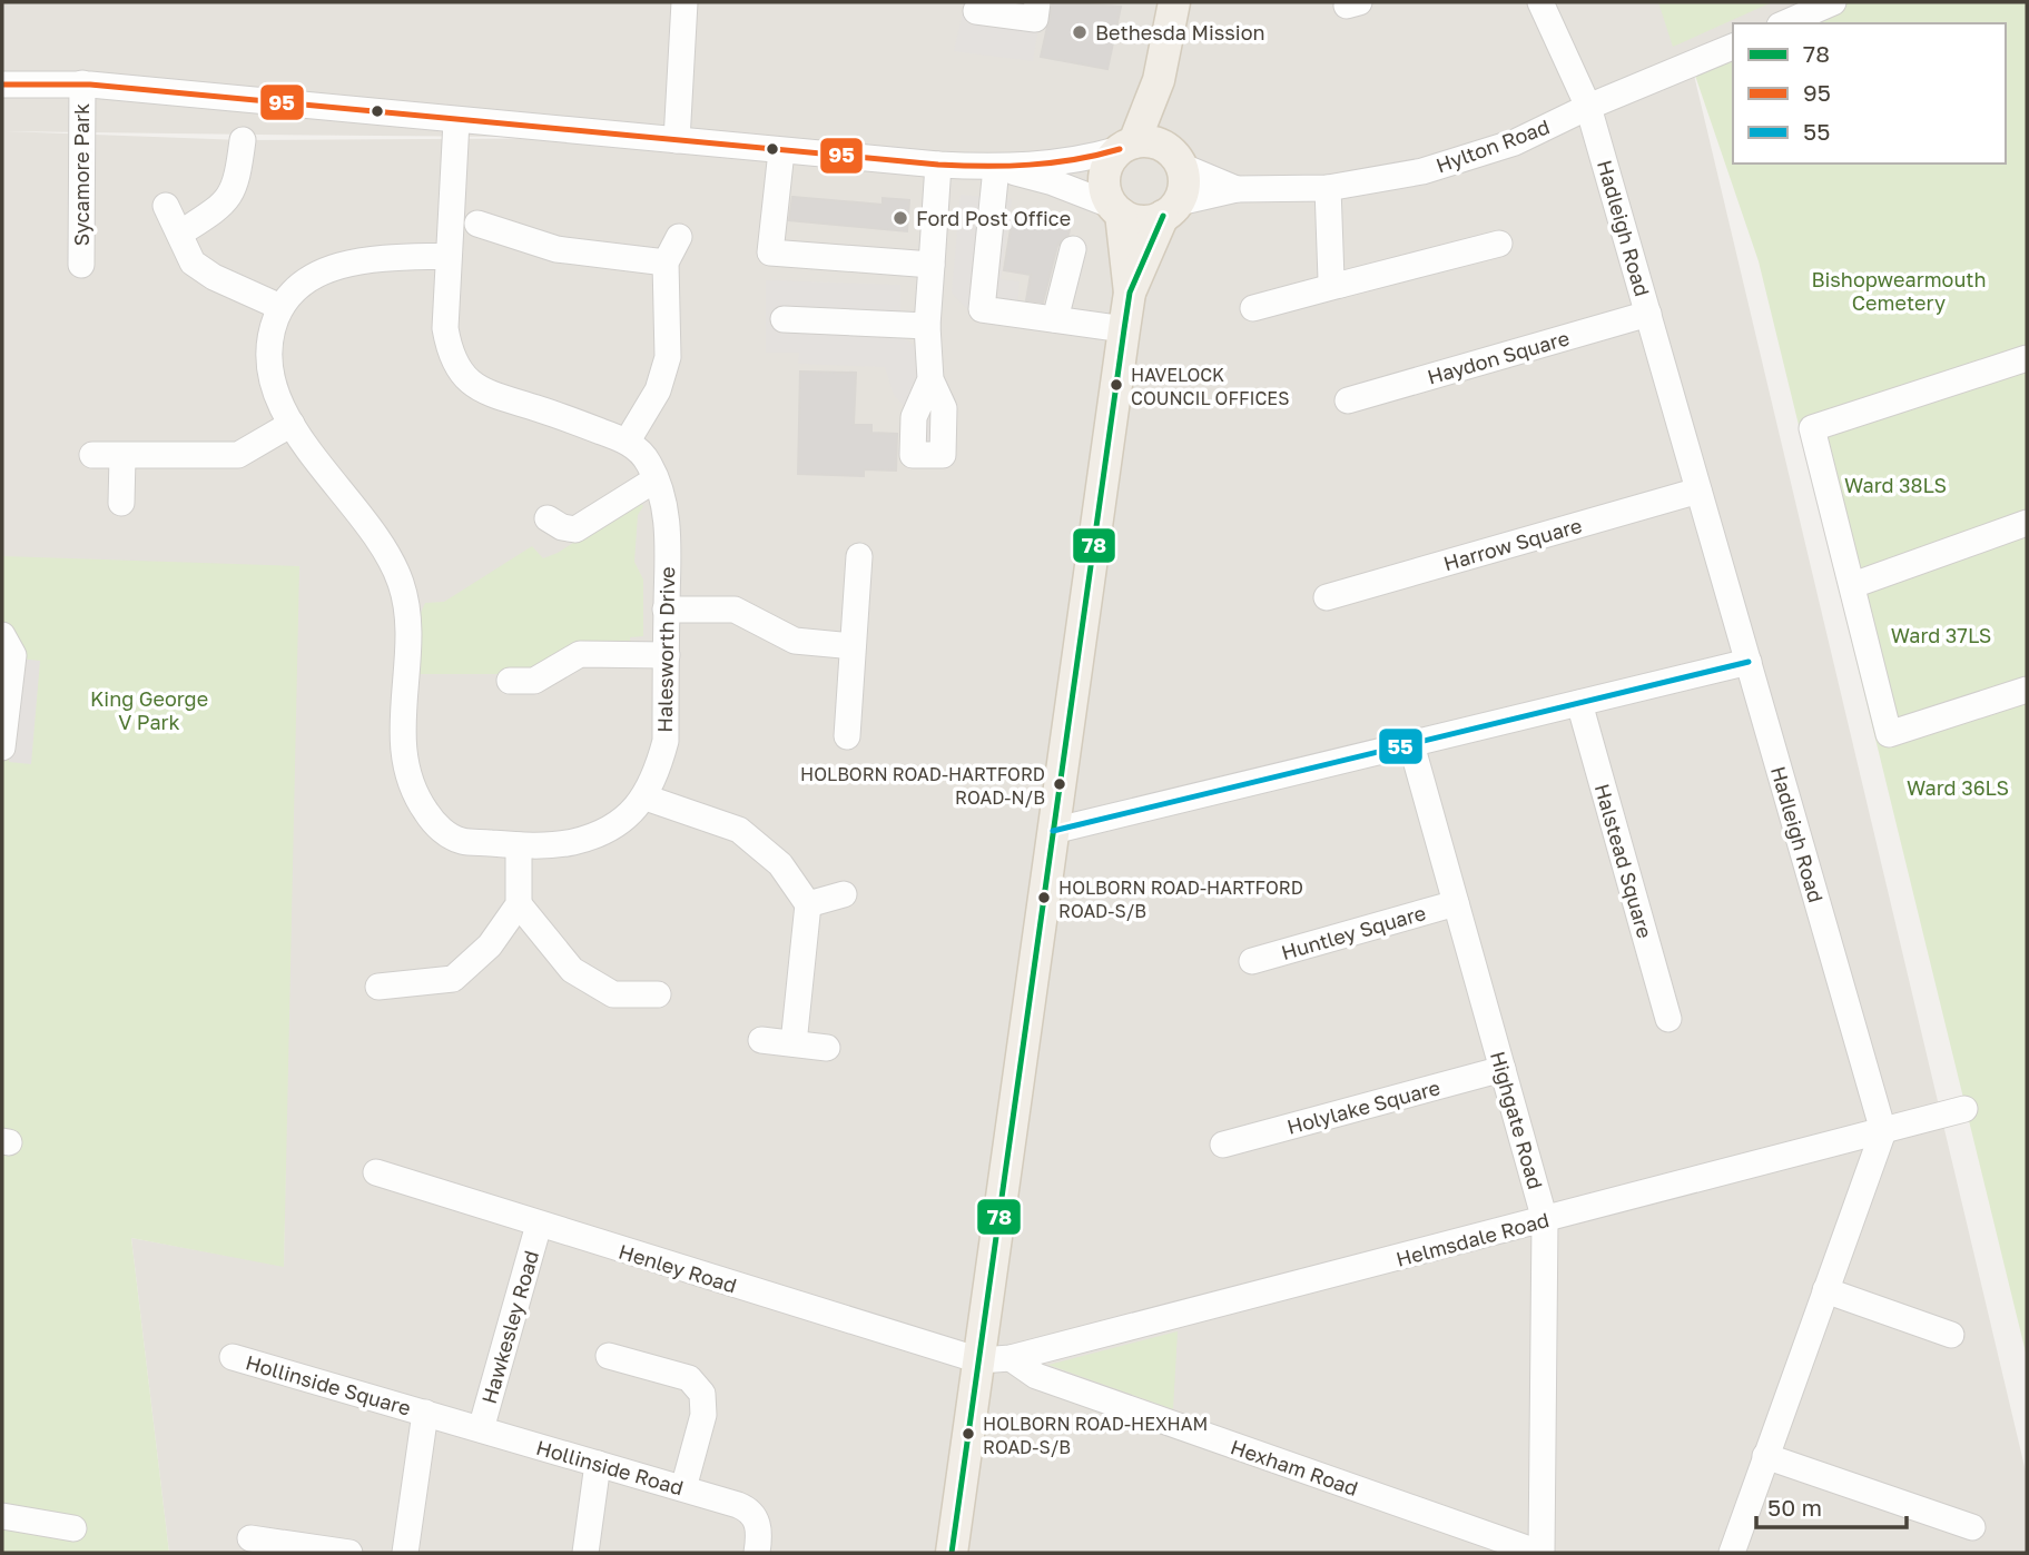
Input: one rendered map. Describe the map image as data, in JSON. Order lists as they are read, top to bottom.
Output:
{
  "streets": {
    "street": [
      "Hylton Road",
      "Sycamore Park",
      "Hadleigh Road",
      "Haydon Square",
      "Harrow Square",
      "Halesworth Drive",
      "Halstead Square",
      "Huntley Square",
      "Holylake Square",
      "Highgate Road",
      "Helmsdale Road",
      "Henley Road",
      "Hawkesley Road",
      "Hollinside Square",
      "Hollinside Road",
      "Hexham Road"
    ]
  },
  "crossings": [
    ["Hylton Road", "Hadleigh Road"],
    ["Hadleigh Road", "Haydon Square"],
    ["Hadleigh Road", "Harrow Square"],
    ["Hadleigh Road", "Helmsdale Road"],
    ["Huntley Square", "Highgate Road"],
    ["Holylake Square", "Highgate Road"],
    ["Highgate Road", "Helmsdale Road"],
    ["Highgate Road", "Hexham Road"],
    ["Helmsdale Road", "Henley Road"],
    ["Helmsdale Road", "Hexham Road"],
    ["Henley Road", "Hawkesley Road"],
    ["Henley Road", "Hexham Road"],
    ["Hawkesley Road", "Hollinside Road"],
    ["Hollinside Square", "Hollinside Road"]
  ],
  "parks": [
    "Bishopwearmouth Cemetery",
    "Ward 38LS",
    "Ward 37LS",
    "King George V Park",
    "Ward 36LS"
  ],
  "places": [
    "Bethesda Mission",
    "Ford Post Office",
    "HAVELOCK COUNCIL OFFICES",
    "HOLBORN ROAD-HARTFORD ROAD-N/B",
    "HOLBORN ROAD-HARTFORD ROAD-S/B",
    "HOLBORN ROAD-HEXHAM ROAD-S/B"
  ],
  "lines": ["transit line 95", "transit line 78", "transit line 55"],
  "legend": ["78", "95", "55"],
  "scale_bar": "50 m"
}
